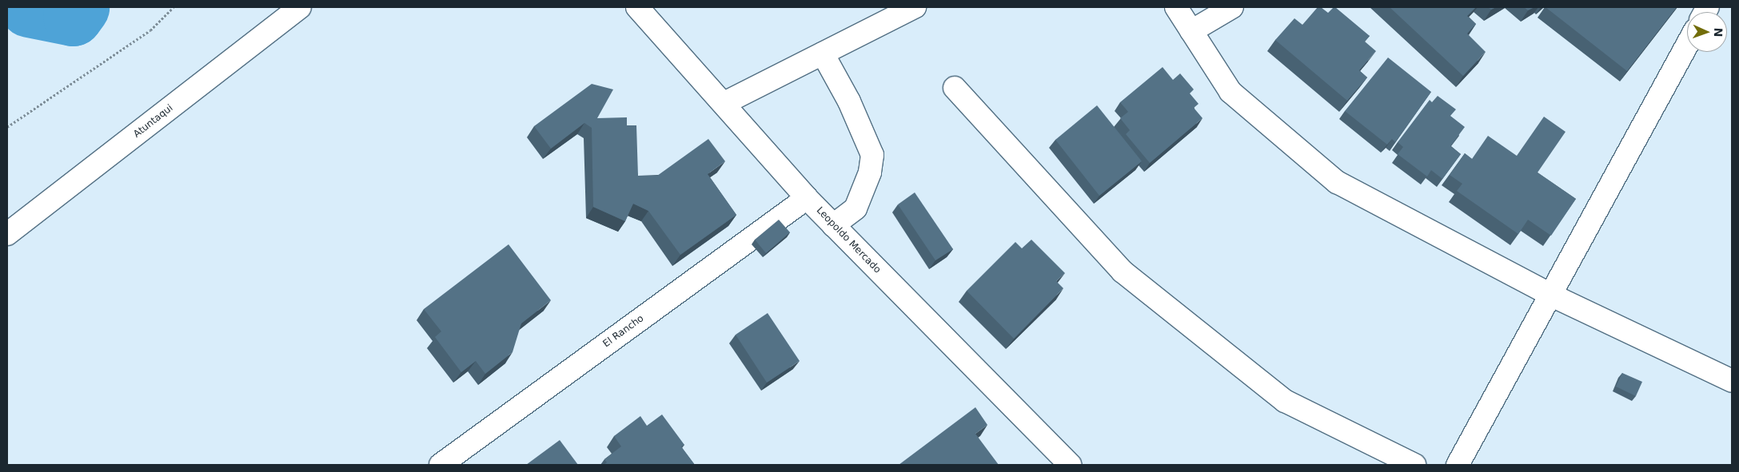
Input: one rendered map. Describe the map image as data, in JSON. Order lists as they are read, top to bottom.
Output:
{
  "streets": {
    "street": ["Atuntaqui", "Leopoldo Mercado", "El Rancho"]
  },
  "crossings": [
    ["Leopoldo Mercado", "El Rancho"]
  ],
  "north": "right"
}
